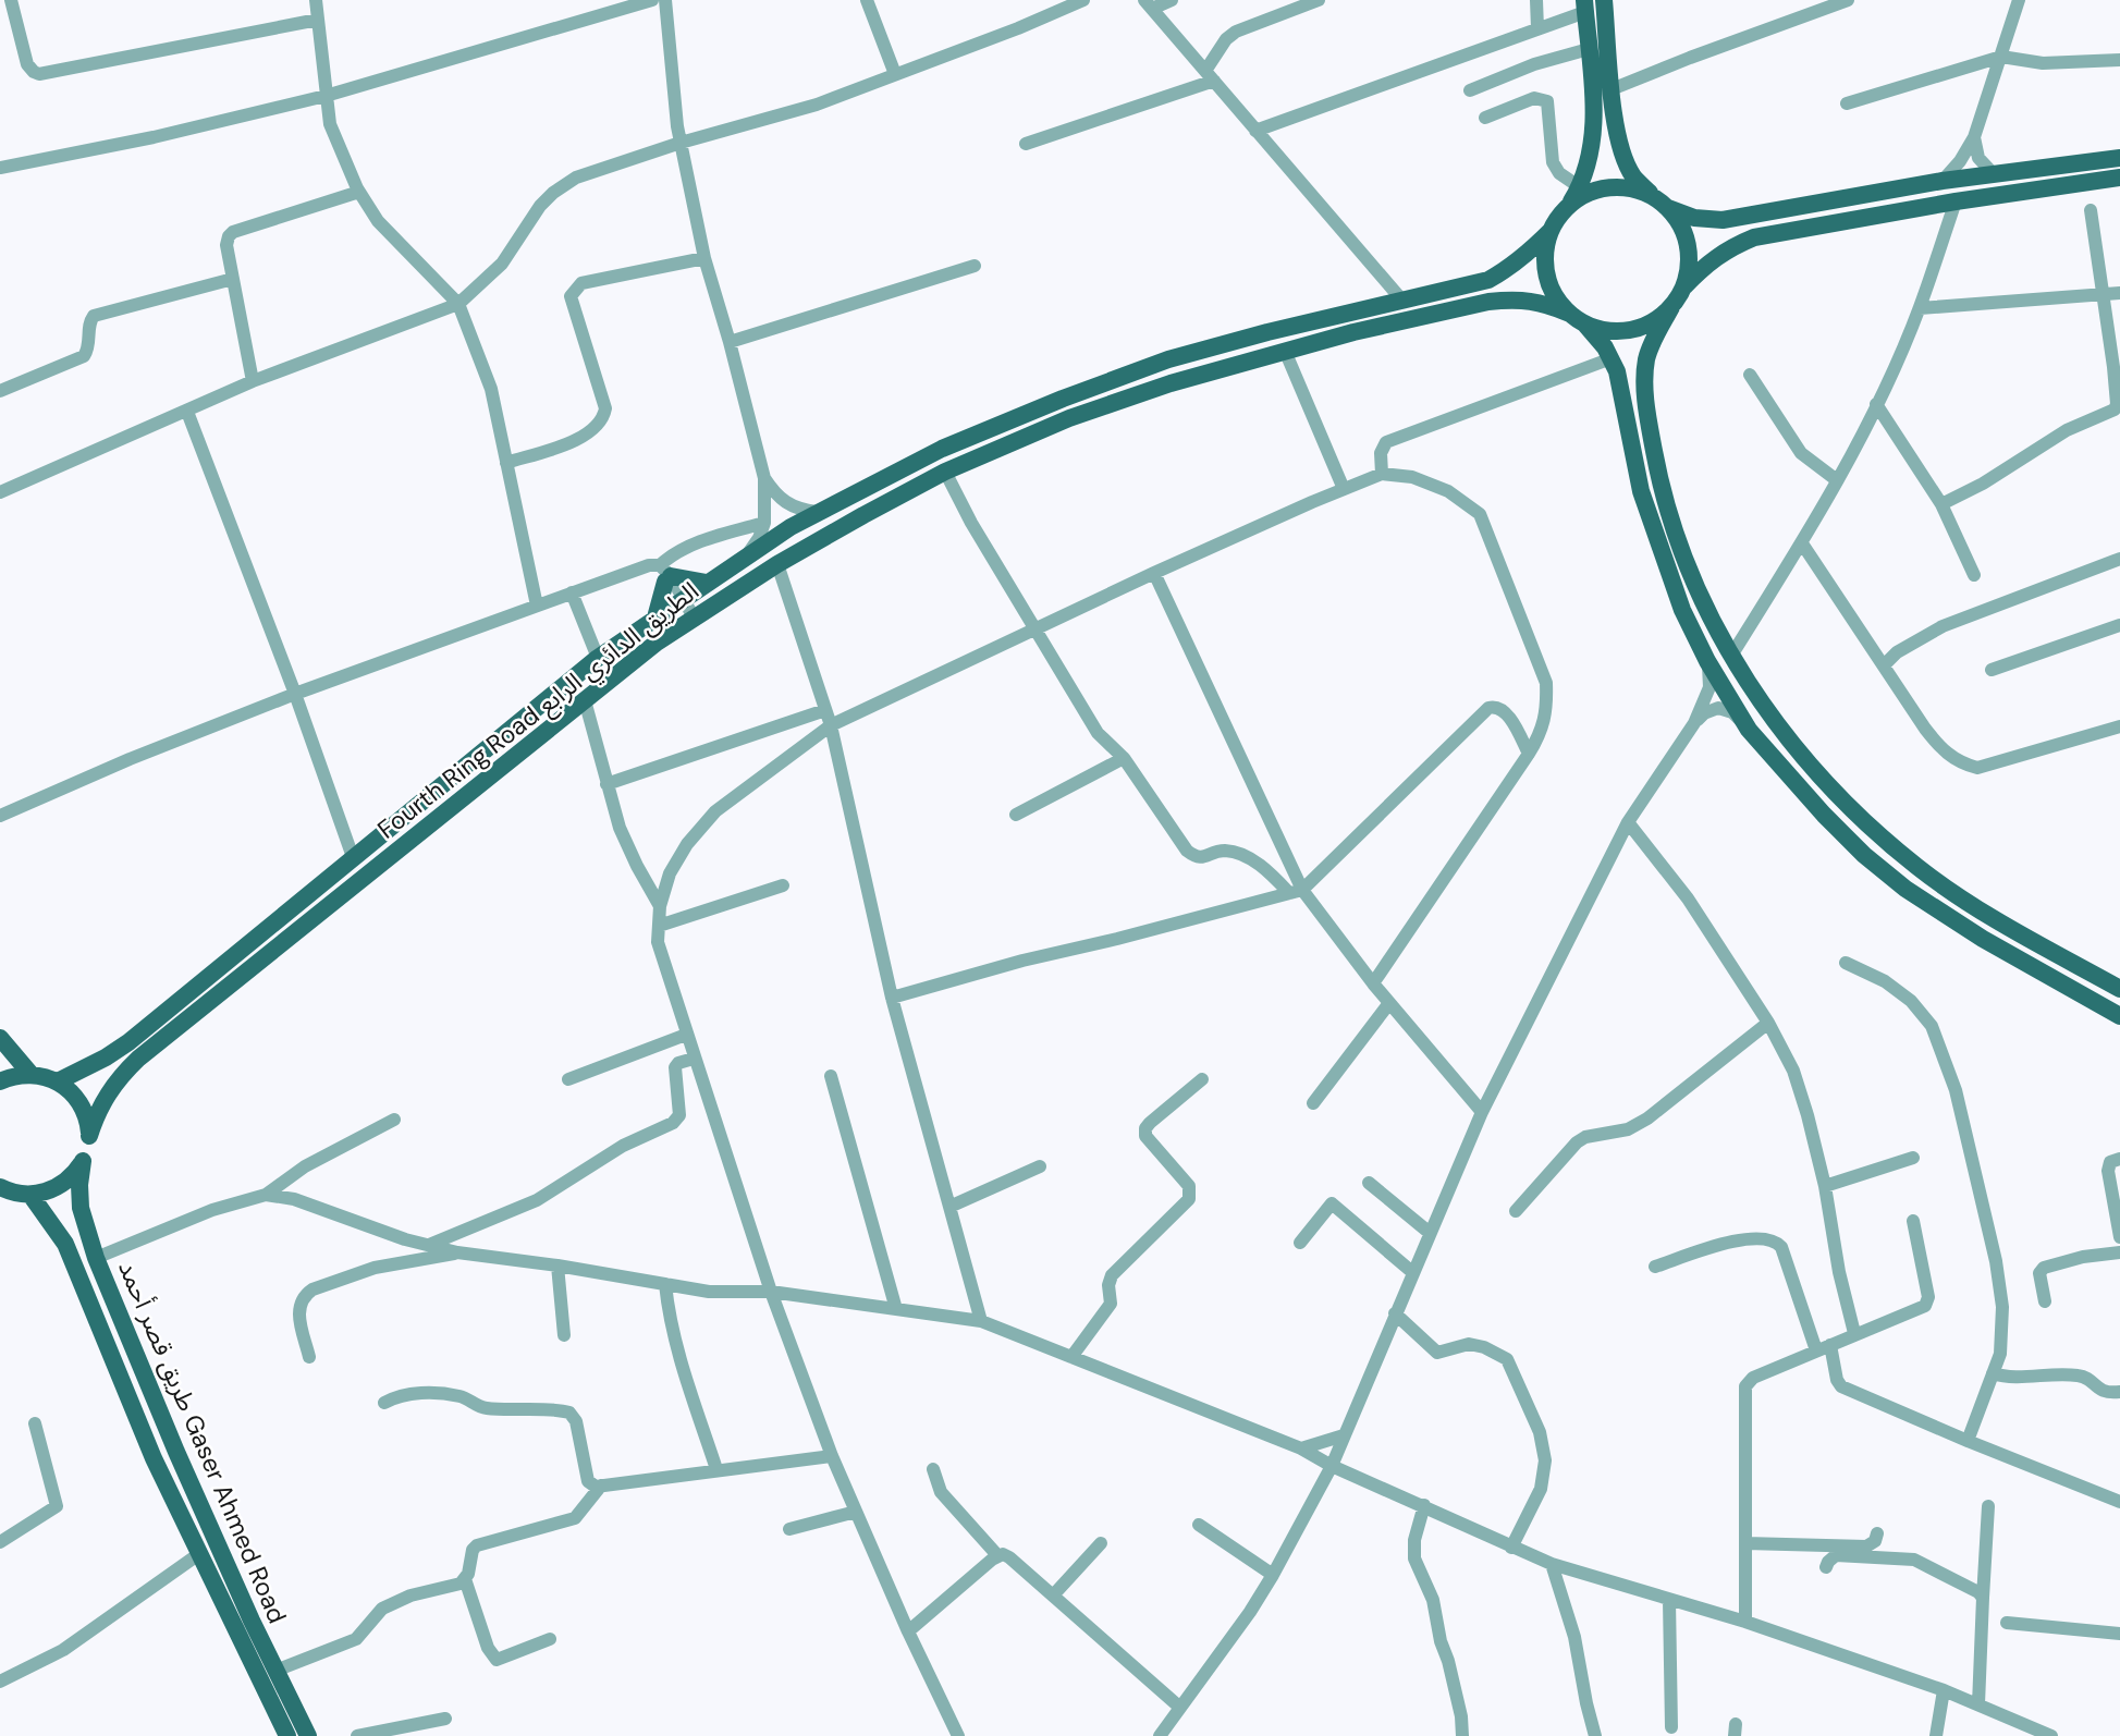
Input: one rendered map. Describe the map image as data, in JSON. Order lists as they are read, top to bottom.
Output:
{
  "streets": {
    "main road": ["Fourth Ring Road الطريق الدائري الرابع", "طريق قصر أحمد Gaser Ahmed Road"]
  },
  "crossings": [
    ["Fourth Ring Road الطريق الدائري الرابع", "طريق قصر أحمد Gaser Ahmed Road"]
  ]
}
